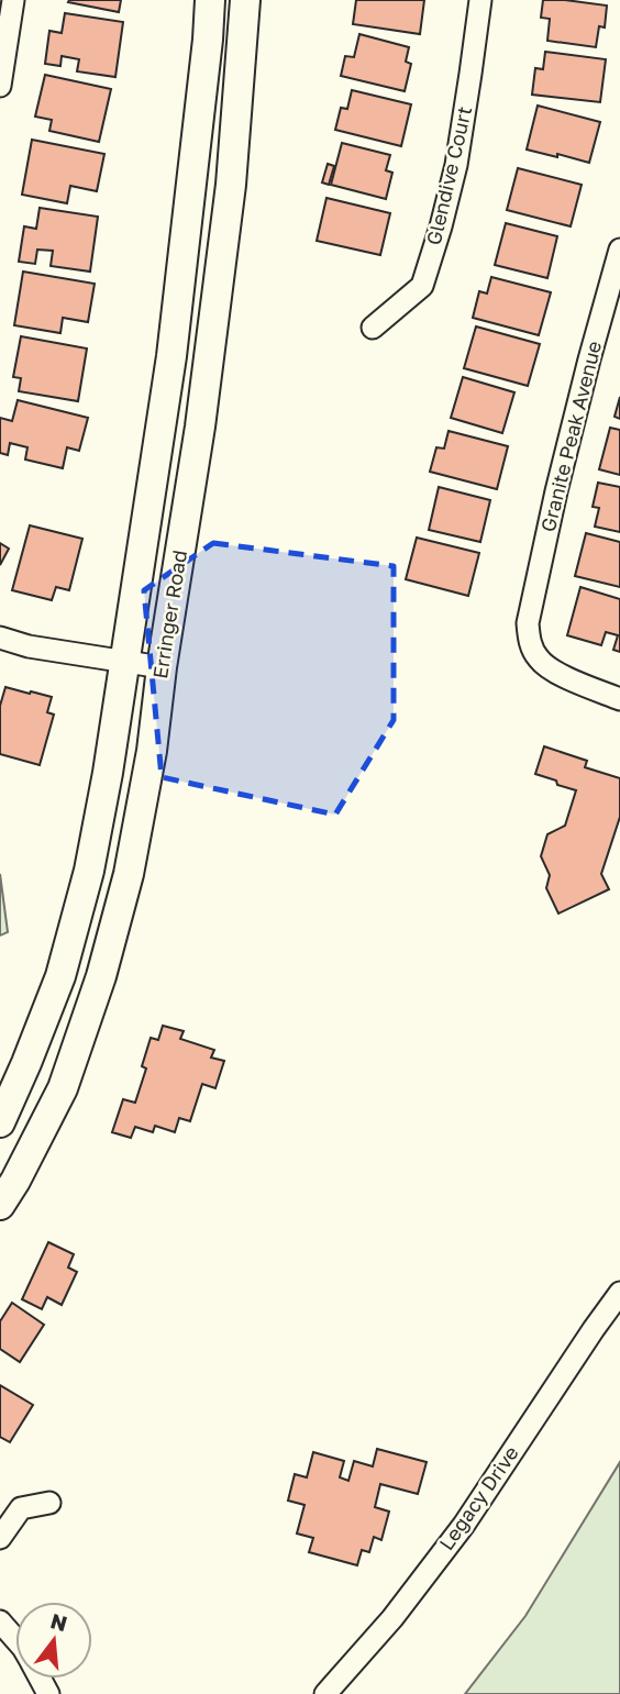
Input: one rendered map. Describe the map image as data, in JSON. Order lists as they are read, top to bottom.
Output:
{
  "streets": {
    "main road": ["Erringer Road"],
    "street": ["Glendive Court", "Granite Peak Avenue", "Legacy Drive"]
  },
  "north": "top"
}
